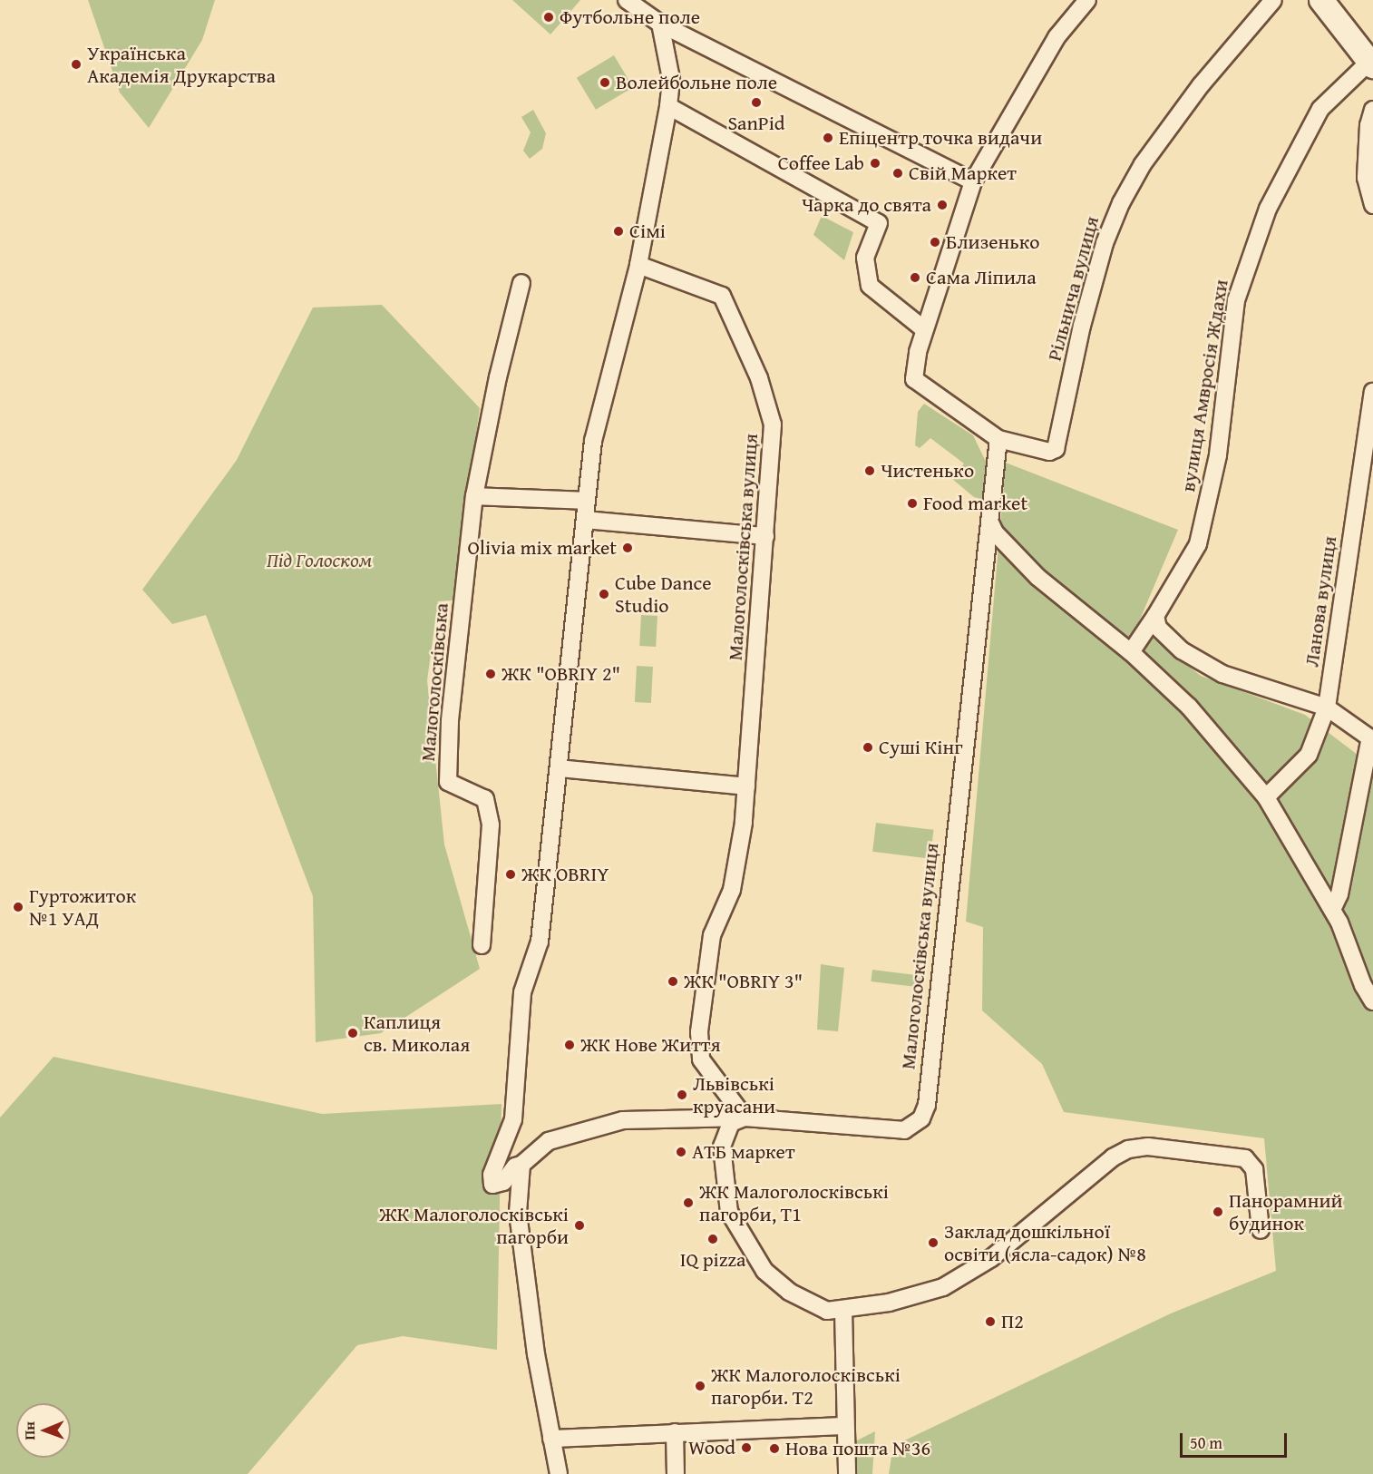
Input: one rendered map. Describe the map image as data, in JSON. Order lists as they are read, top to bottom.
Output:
{
  "streets": {
    "street": [
      "Рільнича вулиця",
      "вулиця Амвросія Ждахи",
      "Малоголосківська вулиця",
      "Ланова вулиця",
      "Малоголосківська"
    ]
  },
  "crossings": [
    ["Рільнича вулиця", "Малоголосківська вулиця"]
  ],
  "parks": ["Під Голоском"],
  "places": [
    "Футбольне поле",
    "Українська Академія Друкарства",
    "Волейбольне поле",
    "SanPid",
    "Епіцентр точка видачи",
    "Coffee Lab",
    "Свій Маркет",
    "Чарка до свята",
    "Сімі",
    "Близенько",
    "Сама Ліпила",
    "Чистенько",
    "Food market",
    "Olivia mix market",
    "Cube Dance Studio",
    "ЖК \"OBRIY 2\"",
    "Суші Кінг",
    "ЖК OBRIY",
    "Гуртожиток №1 УАД",
    "ЖК \"OBRIY 3\"",
    "Каплиця св. Миколая",
    "ЖК Нове Життя",
    "Львівські круасани",
    "АТБ маркет",
    "ЖК Малоголосківські пагорби, Т1",
    "Панорамний будинок",
    "ЖК Малоголосківські пагорби",
    "IQ pizza",
    "Заклад дошкільної освіти (ясла-садок) №8",
    "П2",
    "ЖК Малоголосківські пагорби. Т2",
    "Wood",
    "Нова пошта №36"
  ],
  "scale_bar": "50 m",
  "north": "left"
}
